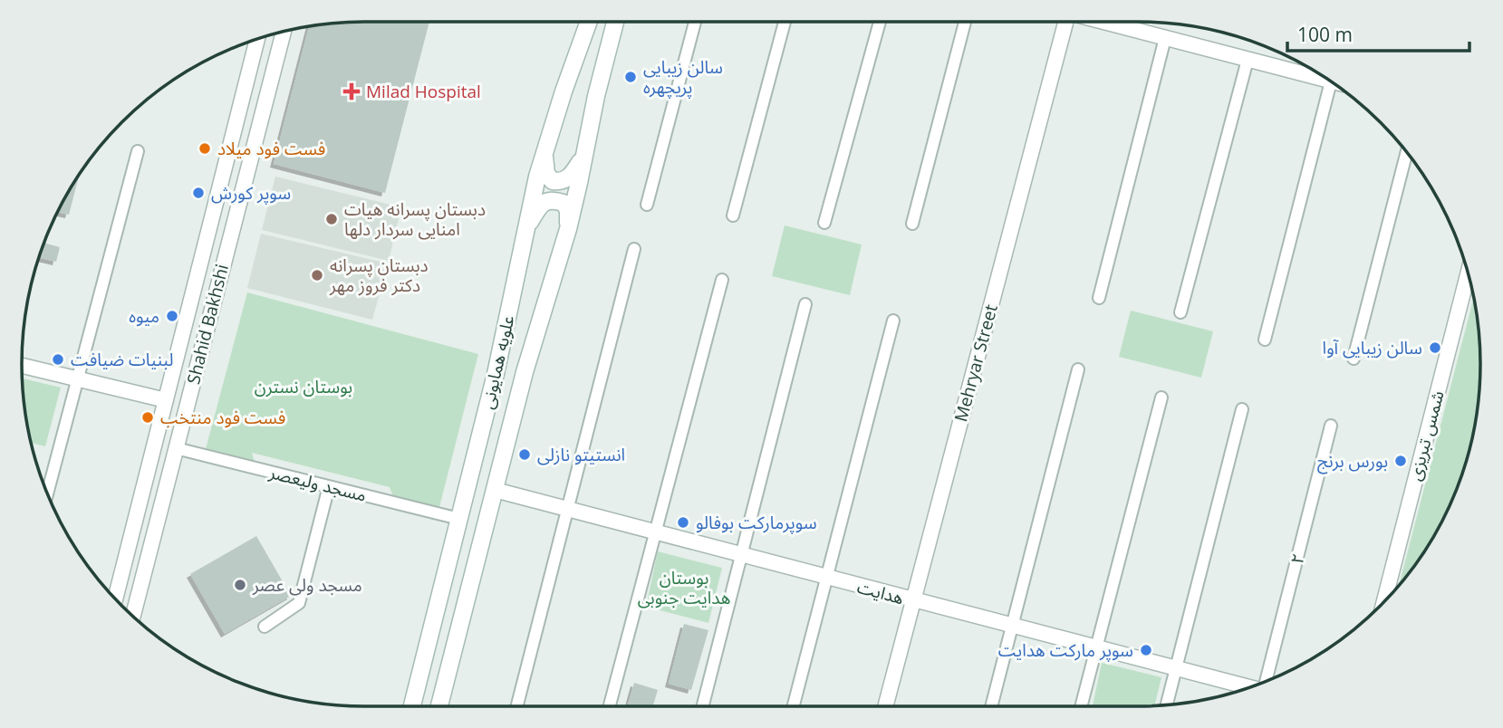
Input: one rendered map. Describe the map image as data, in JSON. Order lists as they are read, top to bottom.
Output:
{
  "streets": {
    "main road": ["علویه همایونی"],
    "street": [
      "Shahid Bakhshi",
      "Mehryar Street",
      "شمس تبریزی",
      "مسجد ولیعصر",
      "۲",
      "هدایت"
    ]
  },
  "crossings": [
    ["Shahid Bakhshi", "مسجد ولیعصر"],
    ["علویه همایونی", "مسجد ولیعصر"],
    ["علویه همایونی", "هدایت"],
    ["Mehryar Street", "هدایت"]
  ],
  "parks": ["بوستان نسترن", "بوستان هدایت جنوبی"],
  "places": {
    "other": [
      "سالن زیبایی پریچهره",
      "فست فود میلاد",
      "سوپر کورش",
      "دبستان پسرانه هیات امنایی سردار دلها",
      "دبستان پسرانه دکتر فروز مهر",
      "میوه",
      "سالن زیبایی آوا",
      "لبنیات ضیافت",
      "فست فود منتخب",
      "انستیتو نازلی",
      "بورس برنج",
      "سوپرمارکت بوفالو",
      "مسجد ولی عصر",
      "سوپر مارکت هدایت"
    ],
    "health": ["Milad Hospital"]
  },
  "scale_bar": "100 m"
}
